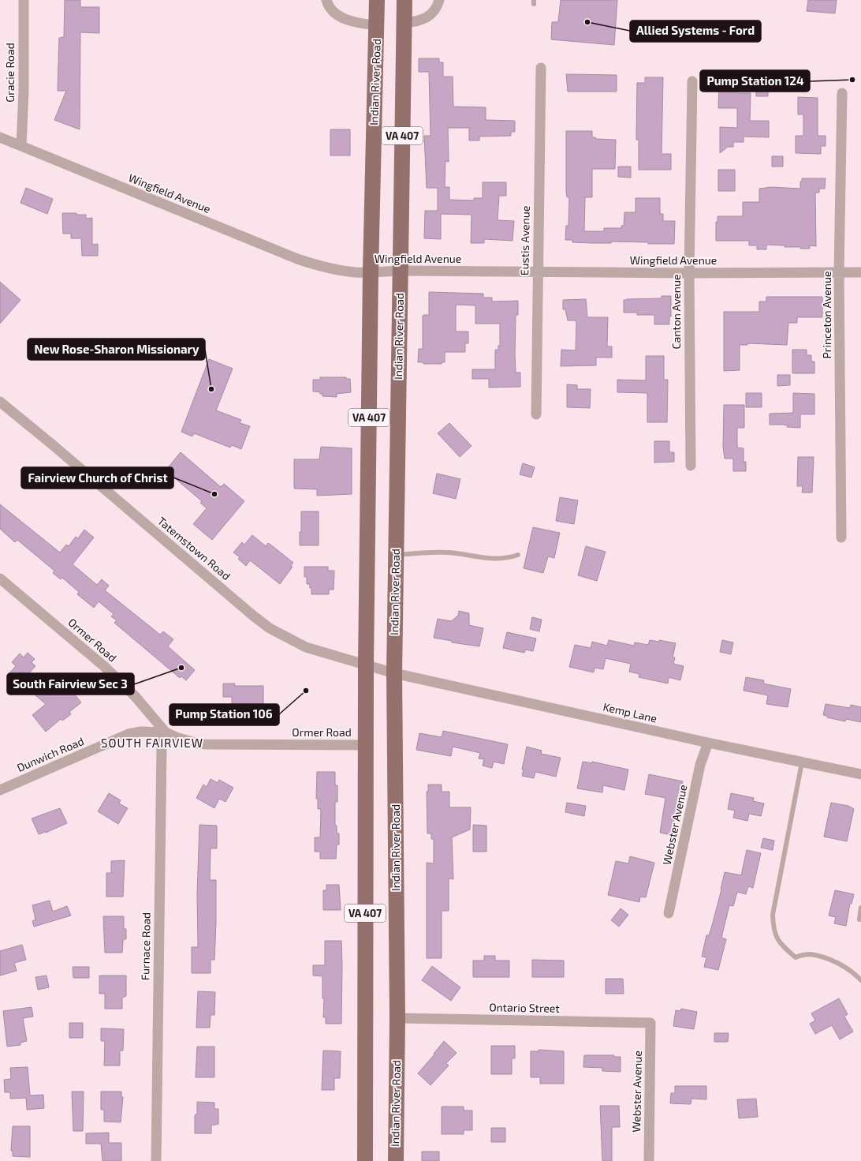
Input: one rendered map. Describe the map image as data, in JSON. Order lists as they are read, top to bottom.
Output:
{
  "streets": {
    "main road": ["Indian River Road", "VA 407"],
    "street": [
      "Gracie Road",
      "Wingfield Avenue",
      "Eustis Avenue",
      "Canton Avenue",
      "Princeton Avenue",
      "Tatemstown Road",
      "Ormer Road",
      "Kemp Lane",
      "Dunwich Road",
      "Webster Avenue",
      "Furnace Road",
      "Ontario Street"
    ]
  },
  "crossings": [
    ["Gracie Road", "Wingfield Avenue"],
    ["Indian River Road", "Wingfield Avenue"],
    ["Indian River Road", "Tatemstown Road"],
    ["Indian River Road", "Ormer Road"],
    ["Indian River Road", "Kemp Lane"],
    ["Indian River Road", "Ontario Street"],
    ["Wingfield Avenue", "Eustis Avenue"],
    ["Wingfield Avenue", "Canton Avenue"],
    ["Wingfield Avenue", "Princeton Avenue"],
    ["Tatemstown Road", "Kemp Lane"],
    ["Ormer Road", "Dunwich Road"],
    ["Ormer Road", "Furnace Road"],
    ["Kemp Lane", "Webster Avenue"],
    ["Dunwich Road", "Furnace Road"],
    ["Webster Avenue", "Ontario Street"]
  ],
  "districts": ["SOUTH FAIRVIEW"],
  "places": [
    "Allied Systems - Ford",
    "Pump Station 124",
    "New Rose-Sharon Missionary",
    "Fairview Church of Christ",
    "South Fairview Sec 3",
    "Pump Station 106"
  ]
}
